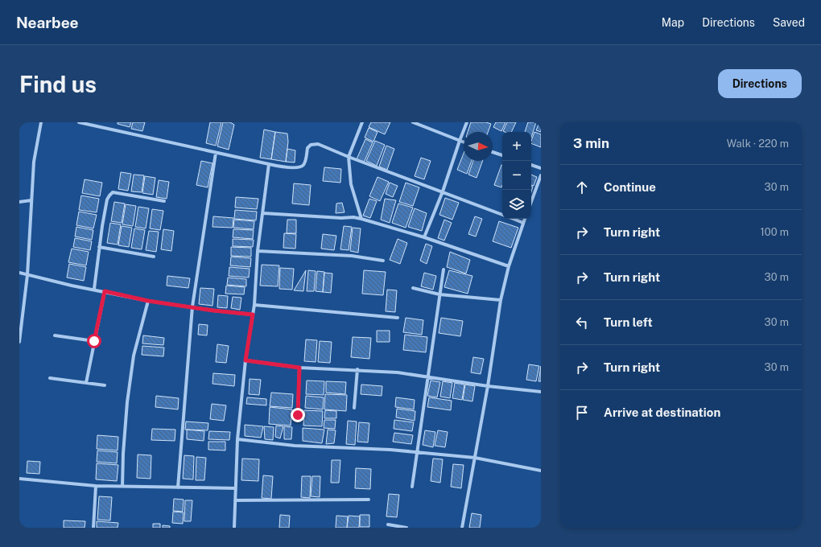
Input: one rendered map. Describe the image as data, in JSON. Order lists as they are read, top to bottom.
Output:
{
  "north": "right",
  "page": {
    "header": "Nearbee",
    "nav": ["Map", "Directions", "Saved"],
    "buttons": "Directions",
    "title": "Find us",
    "heading": ["3 min", "Walk · 220 m"],
    "map_buttons": ["+", "−"],
    "list": [
      ["Continue", "30 m"],
      ["Turn right", "100 m"],
      ["Turn right", "30 m"],
      ["Turn left", "30 m"],
      ["Turn right", "30 m"],
      "Arrive at destination"
    ]
  }
}
